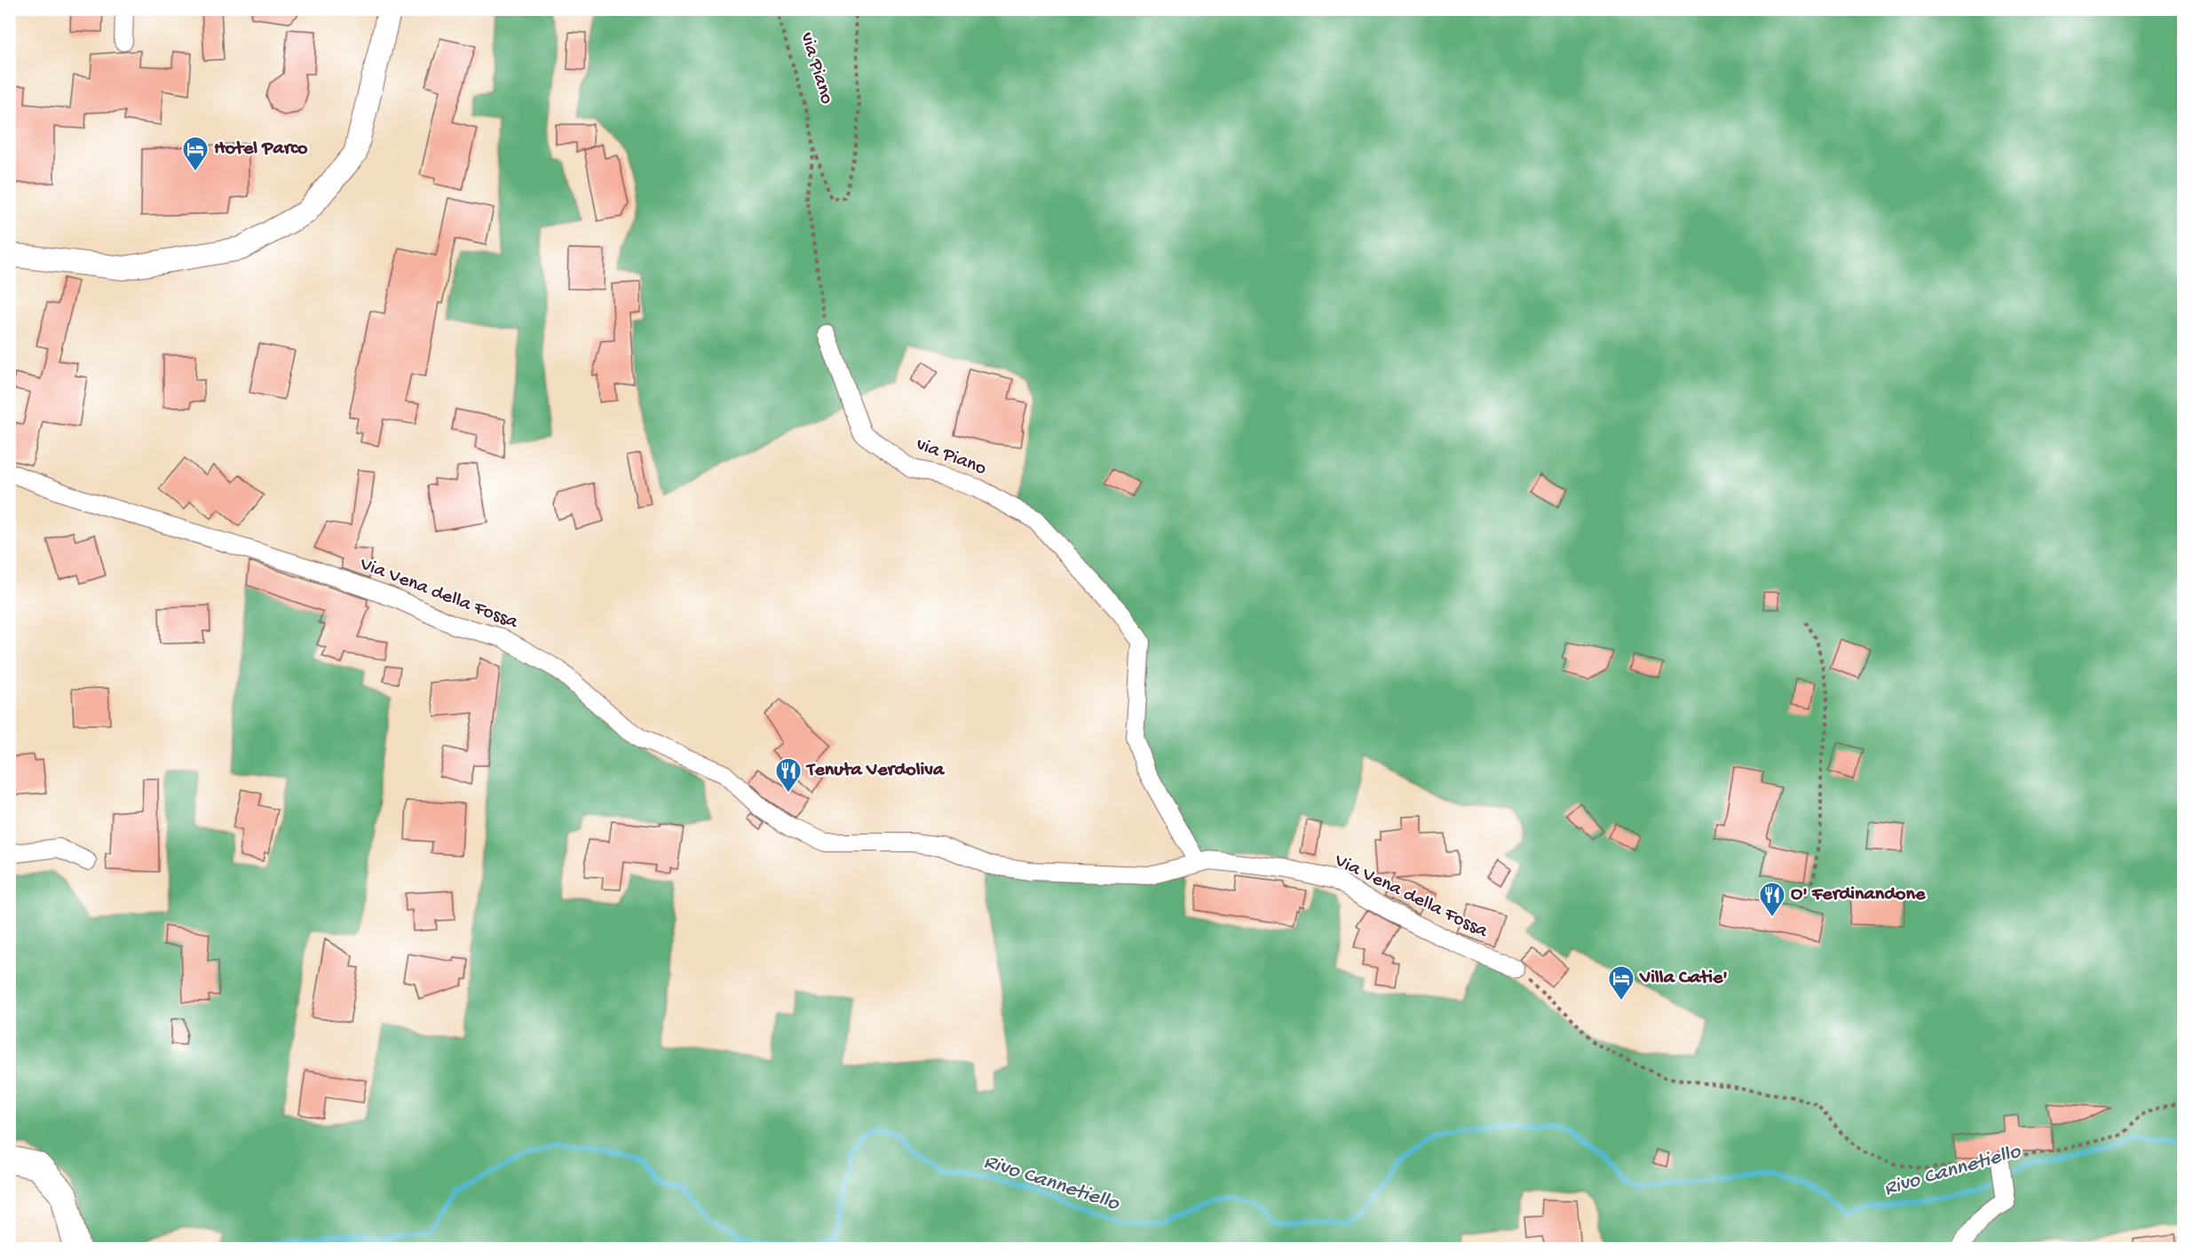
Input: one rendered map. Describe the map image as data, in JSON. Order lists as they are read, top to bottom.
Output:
{
  "streets": {
    "street": ["via Piano", "Via Vena della Fossa"]
  },
  "crossings": [
    ["via Piano", "Via Vena della Fossa"]
  ],
  "water": ["Rivo Cannetiello"],
  "places": {
    "hotel": ["Hotel Parco", "Villa Catie'"],
    "restaurant": ["Tenuta Verdoliva", "O' Ferdinandone"]
  }
}
